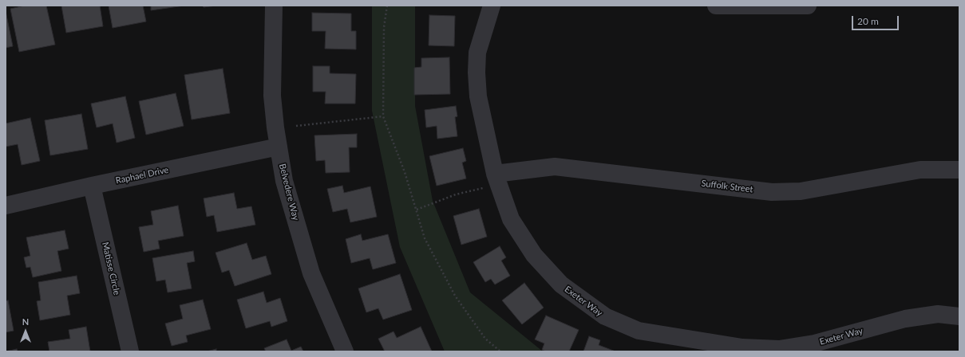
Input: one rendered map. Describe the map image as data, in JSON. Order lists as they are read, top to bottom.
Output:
{
  "streets": {
    "street": [
      "Raphael Drive",
      "Suffolk Street",
      "Belvedere Way",
      "Matisse Circle",
      "Exeter Way"
    ]
  },
  "crossings": [
    ["Raphael Drive", "Belvedere Way"],
    ["Raphael Drive", "Matisse Circle"],
    ["Suffolk Street", "Exeter Way"]
  ],
  "scale_bar": "20 m",
  "north": "top"
}
